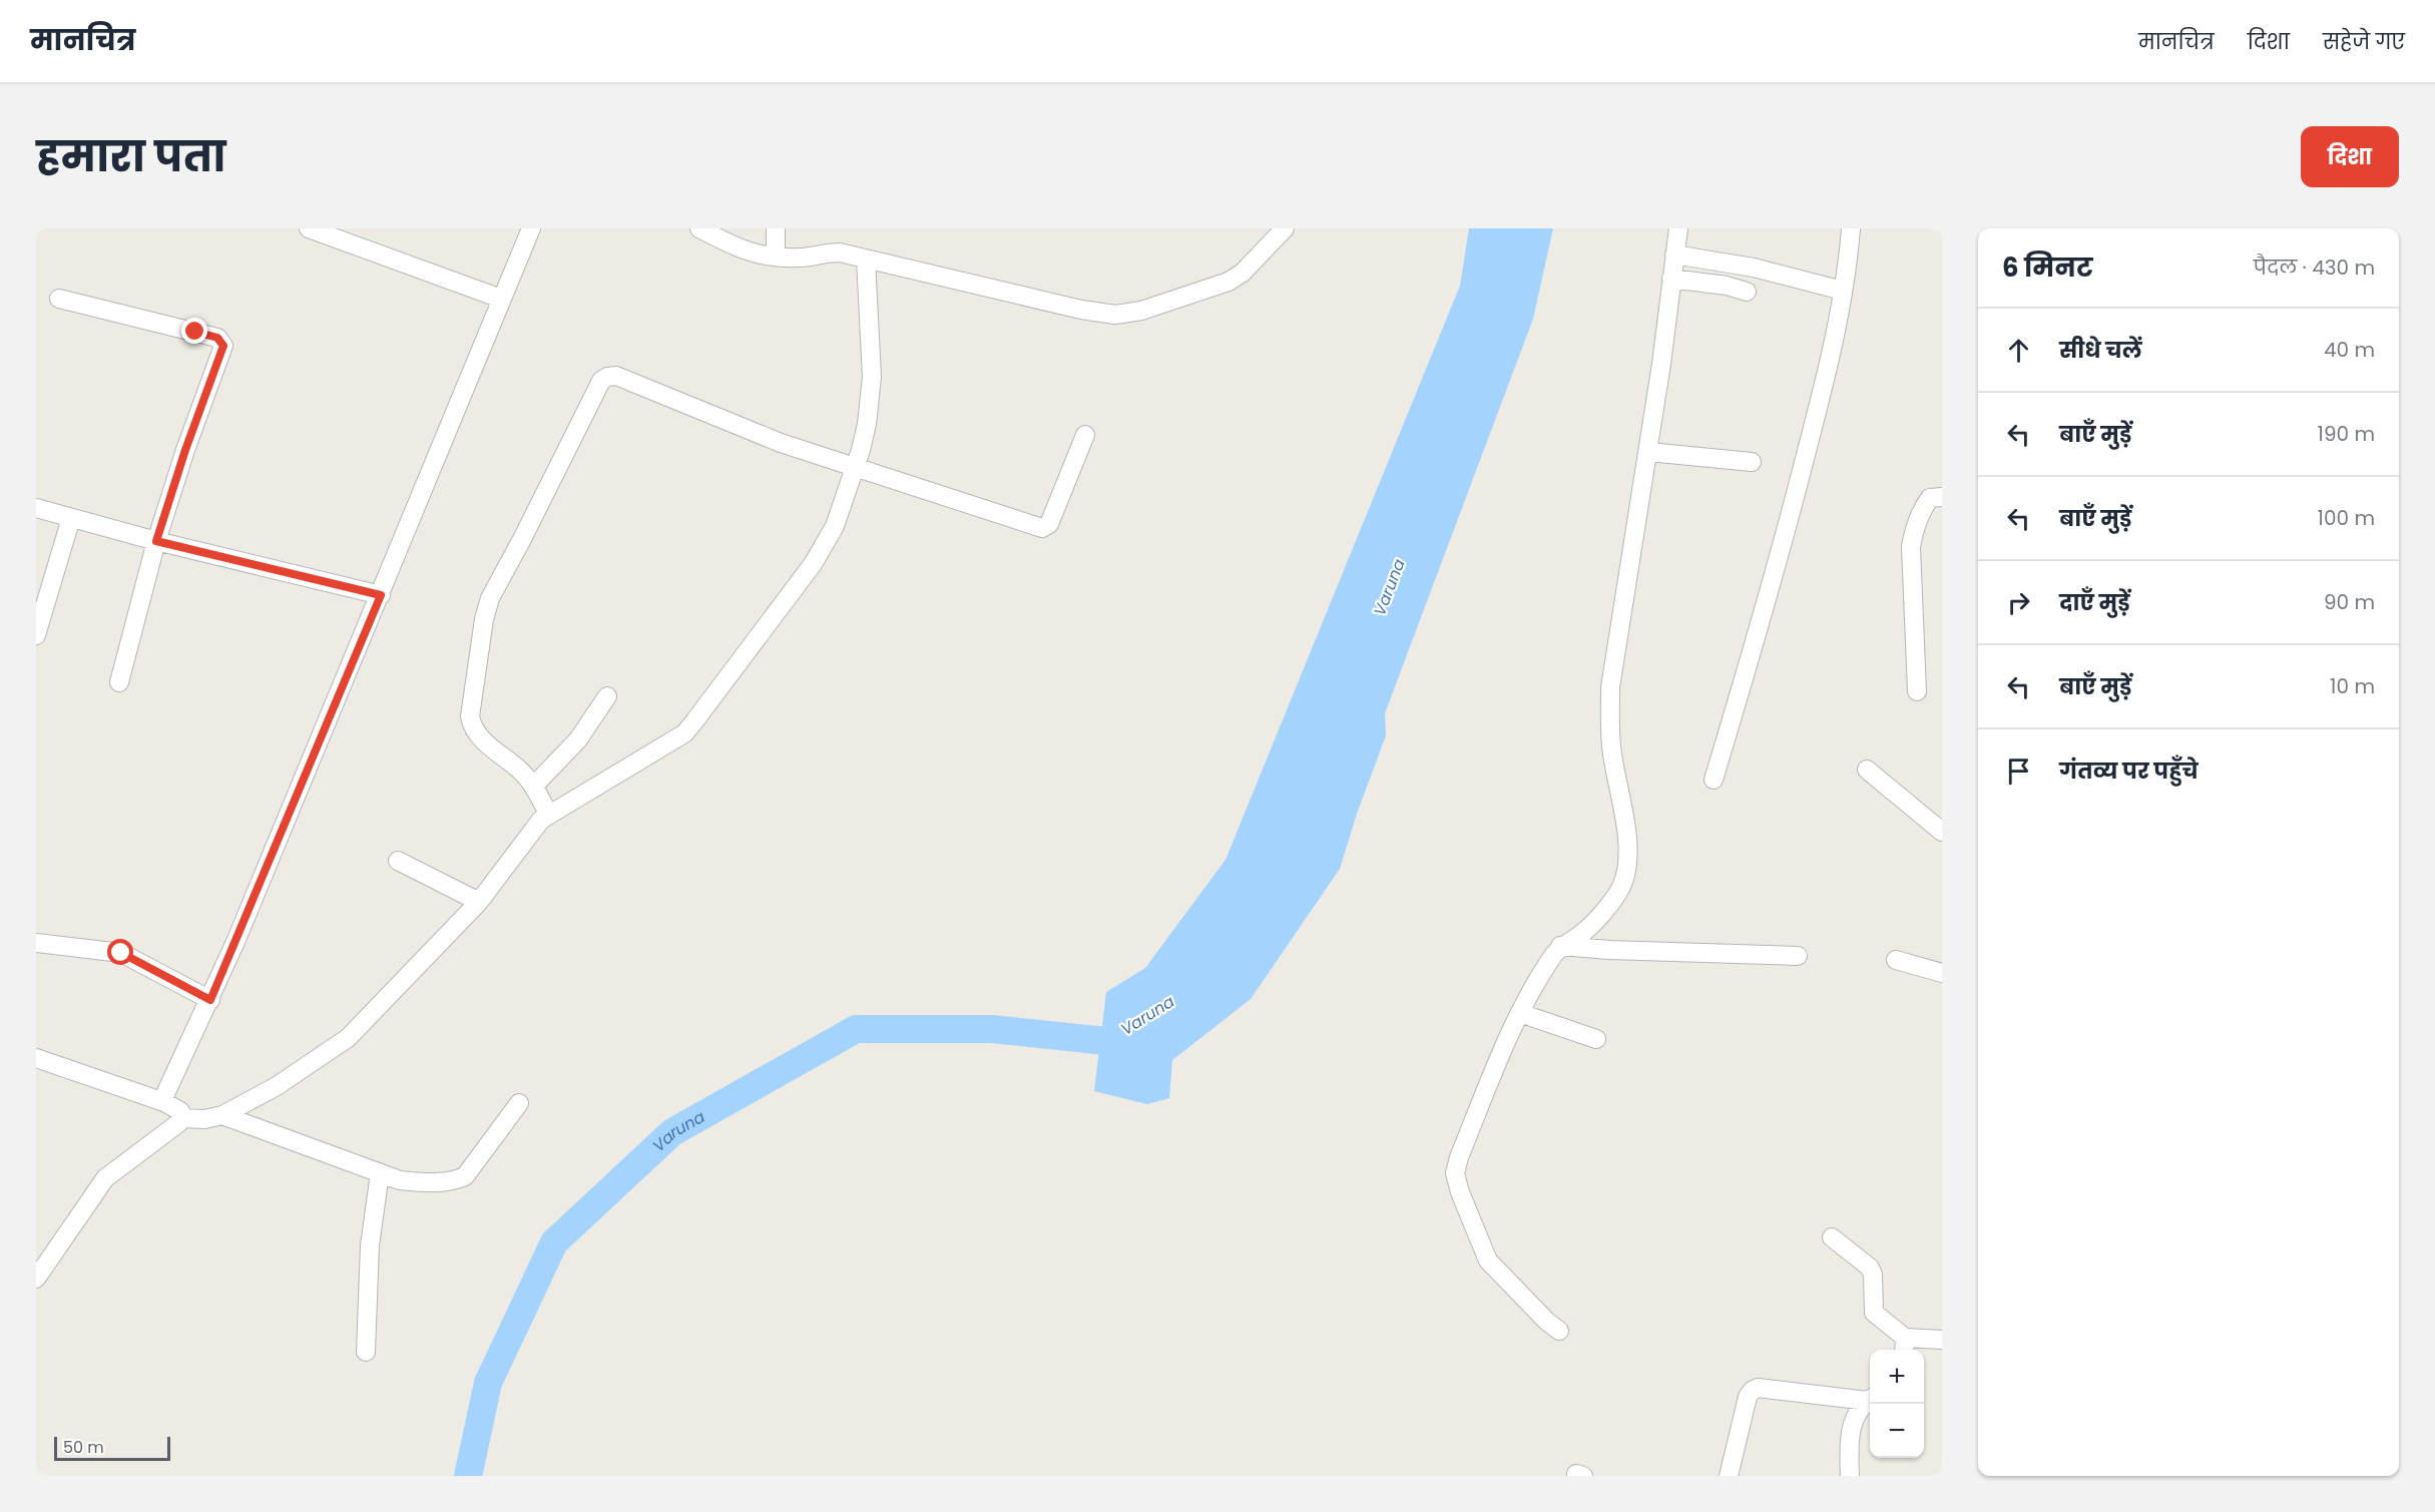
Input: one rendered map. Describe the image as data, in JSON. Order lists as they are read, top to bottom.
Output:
{
  "water": ["Varuna"],
  "scale_bar": "50 m",
  "page": {
    "header": "मानचित्र",
    "nav": ["मानचित्र", "दिशा", "सहेजे गए"],
    "title": "हमारा पता",
    "buttons": "दिशा",
    "heading": ["6 मिनट", "पैदल · 430 m"],
    "list": [
      ["सीधे चलें", "40 m"],
      ["बाएँ मुड़ें", "190 m"],
      ["बाएँ मुड़ें", "100 m"],
      ["दाएँ मुड़ें", "90 m"],
      ["बाएँ मुड़ें", "10 m"],
      "गंतव्य पर पहुँचे"
    ],
    "map_buttons": ["+", "−"],
    "scale": "50 m"
  }
}
